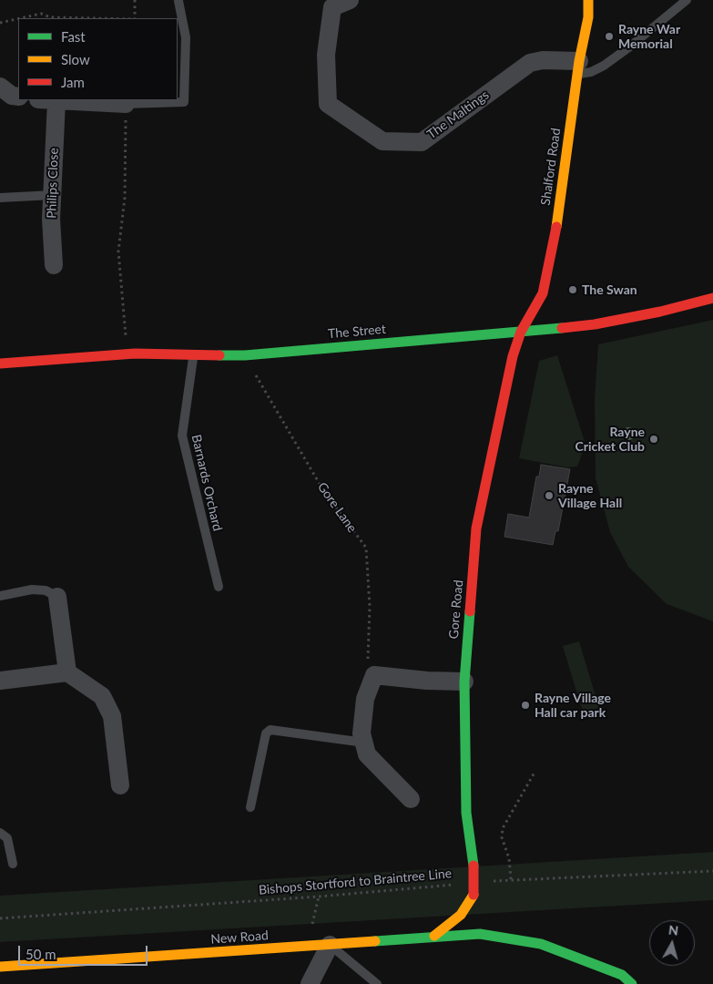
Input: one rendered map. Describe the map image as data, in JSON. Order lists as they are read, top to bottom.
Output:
{
  "streets": {
    "street": [
      "The Maltings",
      "Shalford Road",
      "Philips Close",
      "The Street",
      "Gore Road",
      "New Road"
    ],
    "lane": ["Barnards Orchard"],
    "path": ["Gore Lane", "Bishops Stortford to Braintree Line"]
  },
  "crossings": [
    ["The Maltings", "Shalford Road"],
    ["Shalford Road", "The Street"],
    ["Shalford Road", "Gore Road"],
    ["The Street", "Barnards Orchard"],
    ["The Street", "Gore Lane"],
    ["The Street", "Gore Road"]
  ],
  "places": [
    "Rayne War Memorial",
    "The Swan",
    "Rayne Cricket Club",
    "Rayne Village Hall",
    "Rayne Village Hall car park"
  ],
  "legend": ["Fast", "Slow", "Jam"],
  "scale_bar": "50 m",
  "north": "top"
}
